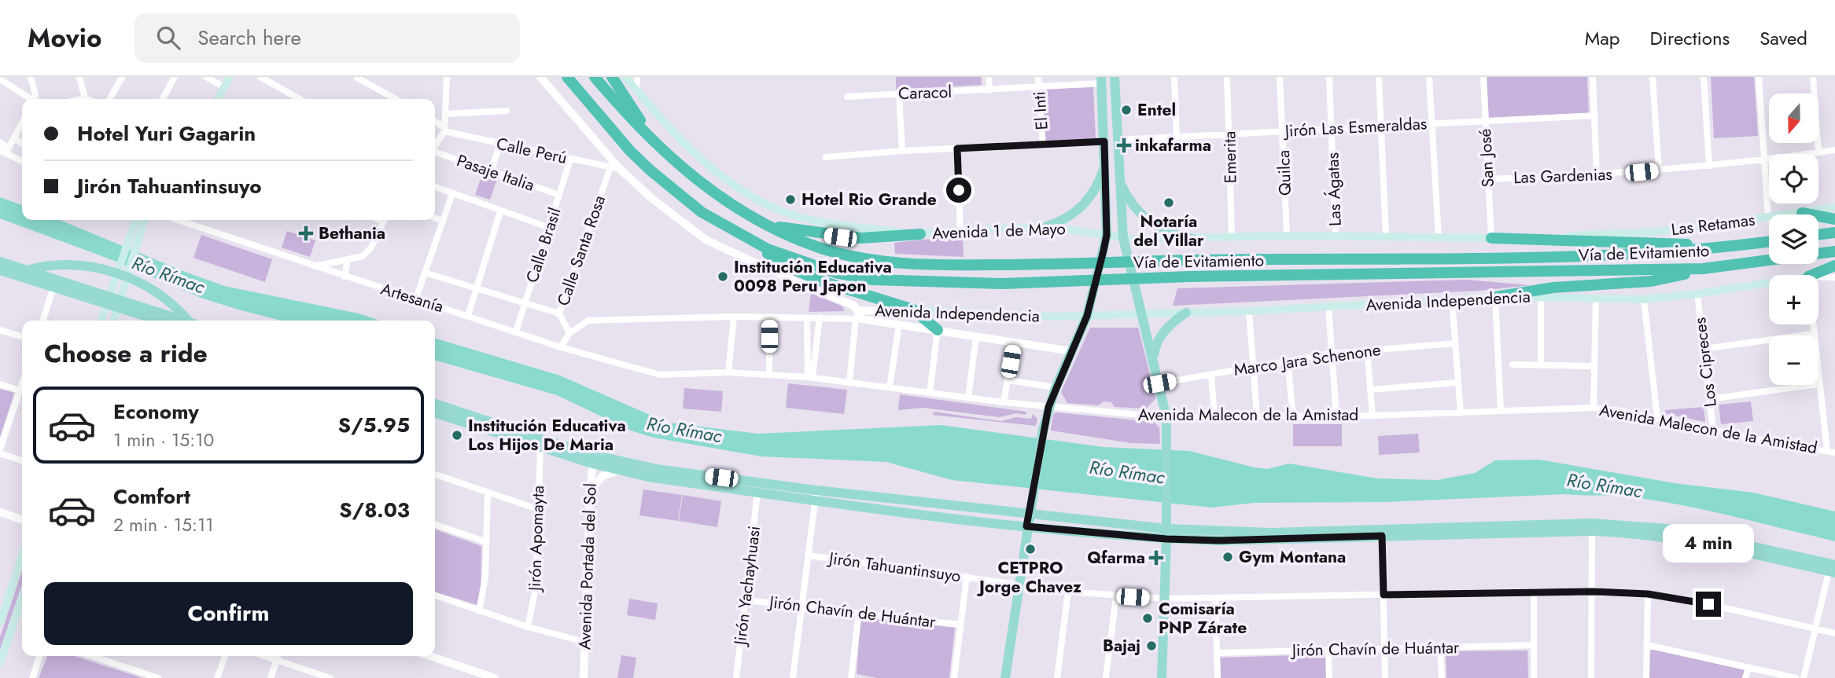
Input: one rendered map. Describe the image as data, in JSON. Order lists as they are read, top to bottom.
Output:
{
  "streets": {
    "highway": ["Vía de Evitamiento"],
    "main road": ["Las Retamas", "Avenida 1 de Mayo", "Avenida Independencia"],
    "street": [
      "Caracol",
      "El Inti",
      "Jirón Las Esmeraldas",
      "Calle Perú",
      "Emerita",
      "San José",
      "Pasaje Italia",
      "Quilca",
      "Las Gardenias",
      "Las Ágatas",
      "Calle Brasil",
      "Calle Santa Rosa",
      "Artesanía",
      "Marco Jara Schenone",
      "Los Cipreces",
      "Avenida Malecon de la Amistad",
      "Jirón Apomayta",
      "Avenida Portada del Sol",
      "Jirón Tahuantinsuyo",
      "Jirón Yachayhuasi",
      "Jirón Chavín de Huántar"
    ]
  },
  "crossings": [
    ["Caracol", "El Inti"],
    ["Jirón Las Esmeraldas", "Emerita"],
    ["Jirón Las Esmeraldas", "San José"],
    ["Jirón Las Esmeraldas", "Quilca"],
    ["Jirón Las Esmeraldas", "Las Ágatas"],
    ["Calle Perú", "Calle Brasil"],
    ["Calle Perú", "Calle Santa Rosa"],
    ["Calle Perú", "Avenida Independencia"],
    ["Emerita", "Avenida 1 de Mayo"],
    ["San José", "Las Gardenias"],
    ["San José", "Las Retamas"],
    ["San José", "Avenida 1 de Mayo"],
    ["Pasaje Italia", "Calle Brasil"],
    ["Quilca", "Avenida 1 de Mayo"],
    ["Las Ágatas", "Avenida 1 de Mayo"],
    ["Las Retamas", "Avenida 1 de Mayo"],
    ["Calle Brasil", "Artesanía"],
    ["Artesanía", "Avenida Malecon de la Amistad"],
    ["Avenida Independencia", "Los Cipreces"],
    ["Los Cipreces", "Avenida Malecon de la Amistad"],
    ["Jirón Yachayhuasi", "Jirón Chavín de Huántar"]
  ],
  "water": ["Río Rímac"],
  "places": {
    "other": [
      "Entel",
      "Hotel Rio Grande",
      "Notaría del Villar",
      "Institución Educativa 0098 Peru Japon",
      "Institución Educativa Los Hijos De Maria",
      "CETPRO Jorge Chavez",
      "Gym Montana",
      "Comisaría PNP Zárate",
      "Bajaj"
    ],
    "health": ["inkafarma", "Bethania", "Qfarma"]
  },
  "north": "bottom",
  "page": {
    "header": "Movio",
    "search": "Search here",
    "nav": ["Map", "Directions", "Saved"],
    "map_buttons": ["+", "−"],
    "banner": ["Hotel Yuri Gagarin", "Jirón Tahuantinsuyo"],
    "heading": "Choose a ride",
    "list": [
      {
        "name": "Economy",
        "note": "1 min · 15:10",
        "value": "S/5.95"
      },
      {
        "name": "Comfort",
        "note": "2 min · 15:11",
        "value": "S/8.03"
      }
    ],
    "bubble": "4 min",
    "buttons": "Confirm"
  }
}
